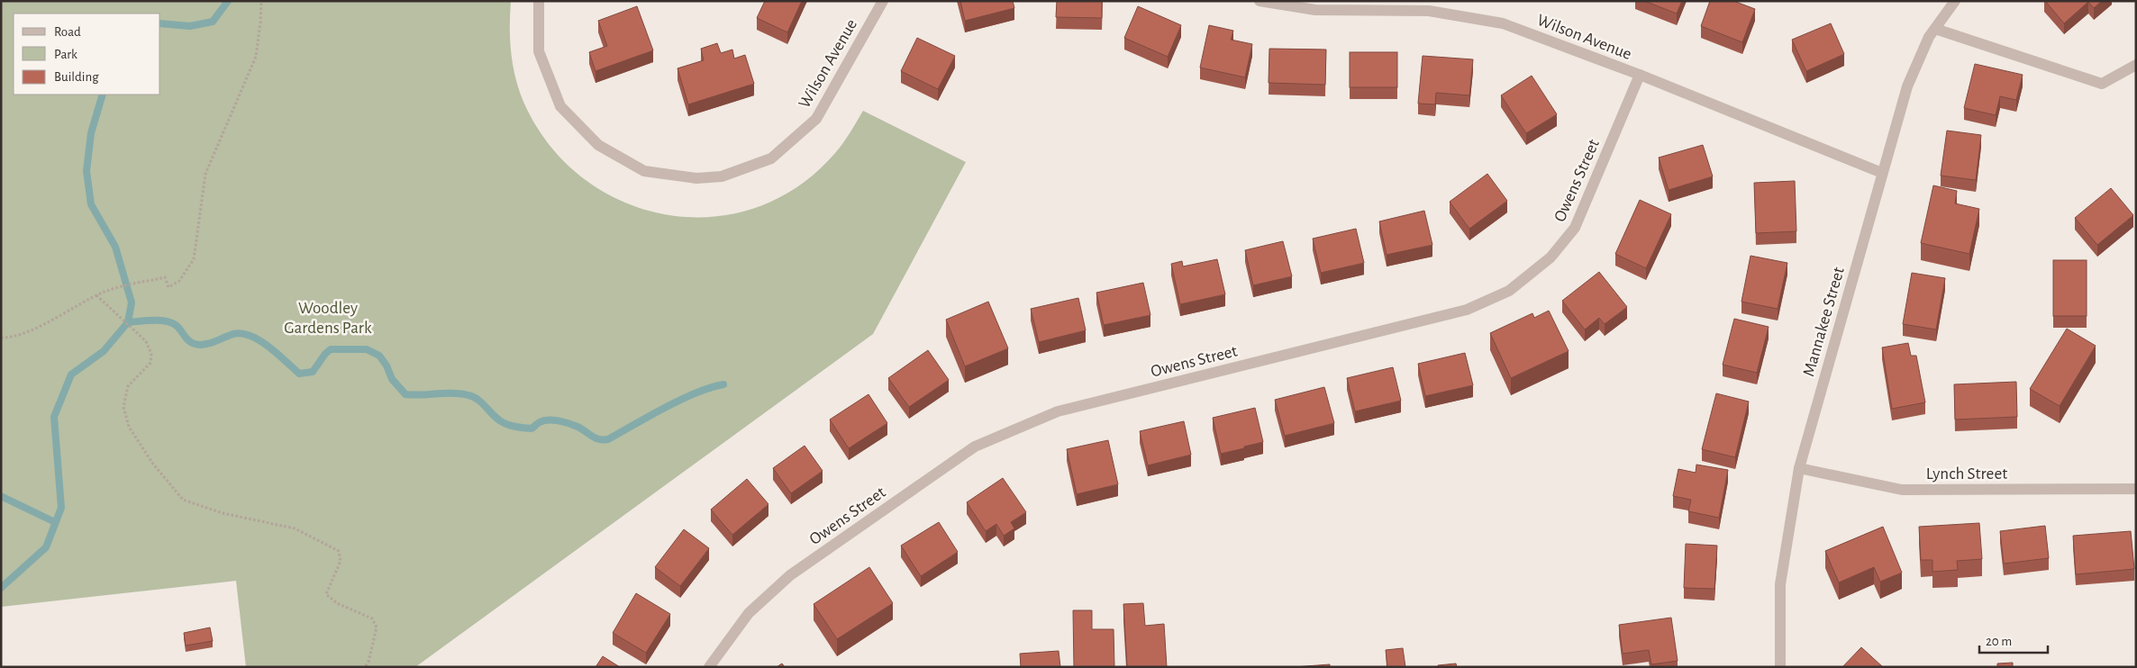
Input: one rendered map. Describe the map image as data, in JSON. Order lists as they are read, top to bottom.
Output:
{
  "streets": {
    "street": [
      "Wilson Avenue",
      "Owens Street",
      "Mannakee Street",
      "Lynch Street"
    ]
  },
  "crossings": [
    ["Wilson Avenue", "Owens Street"],
    ["Wilson Avenue", "Mannakee Street"],
    ["Mannakee Street", "Lynch Street"]
  ],
  "parks": ["Woodley Gardens Park"],
  "legend": ["Road", "Park", "Building"],
  "scale_bar": "20 m"
}
